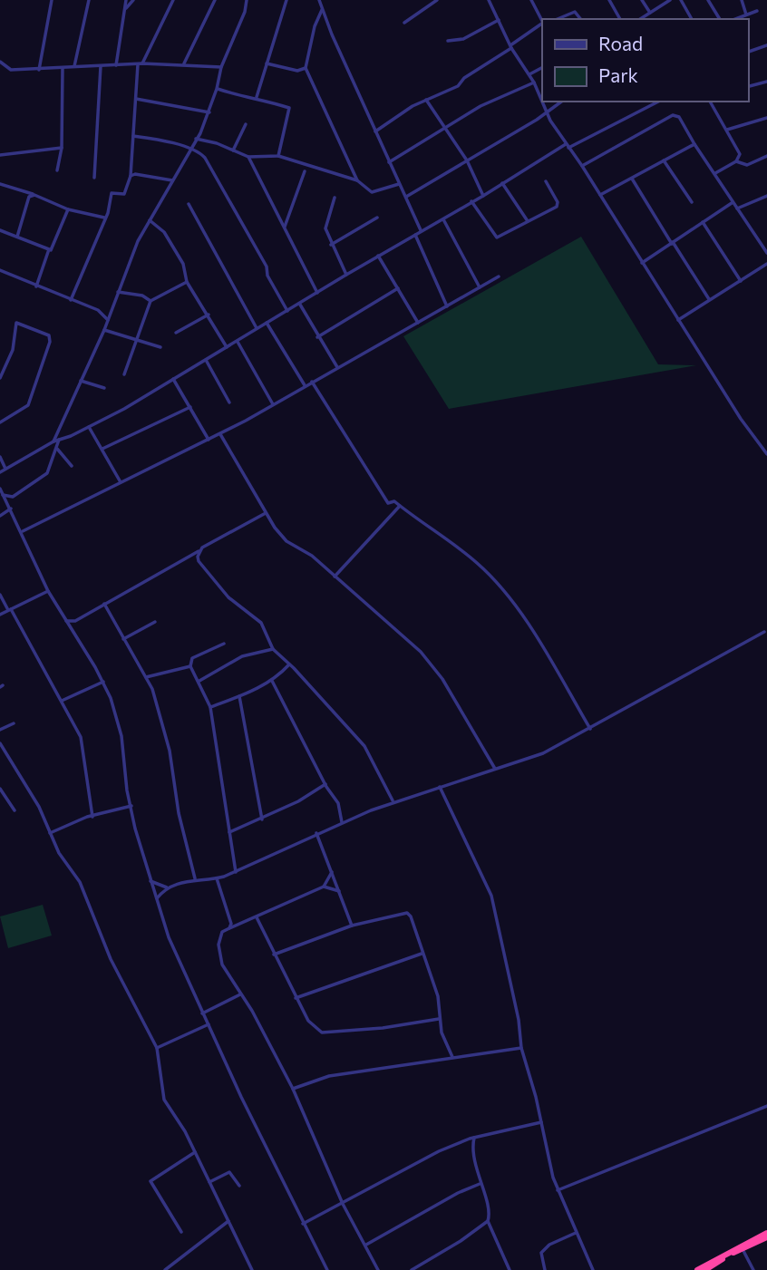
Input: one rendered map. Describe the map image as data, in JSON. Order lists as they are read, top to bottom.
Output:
{
  "legend": ["Road", "Park"]
}
